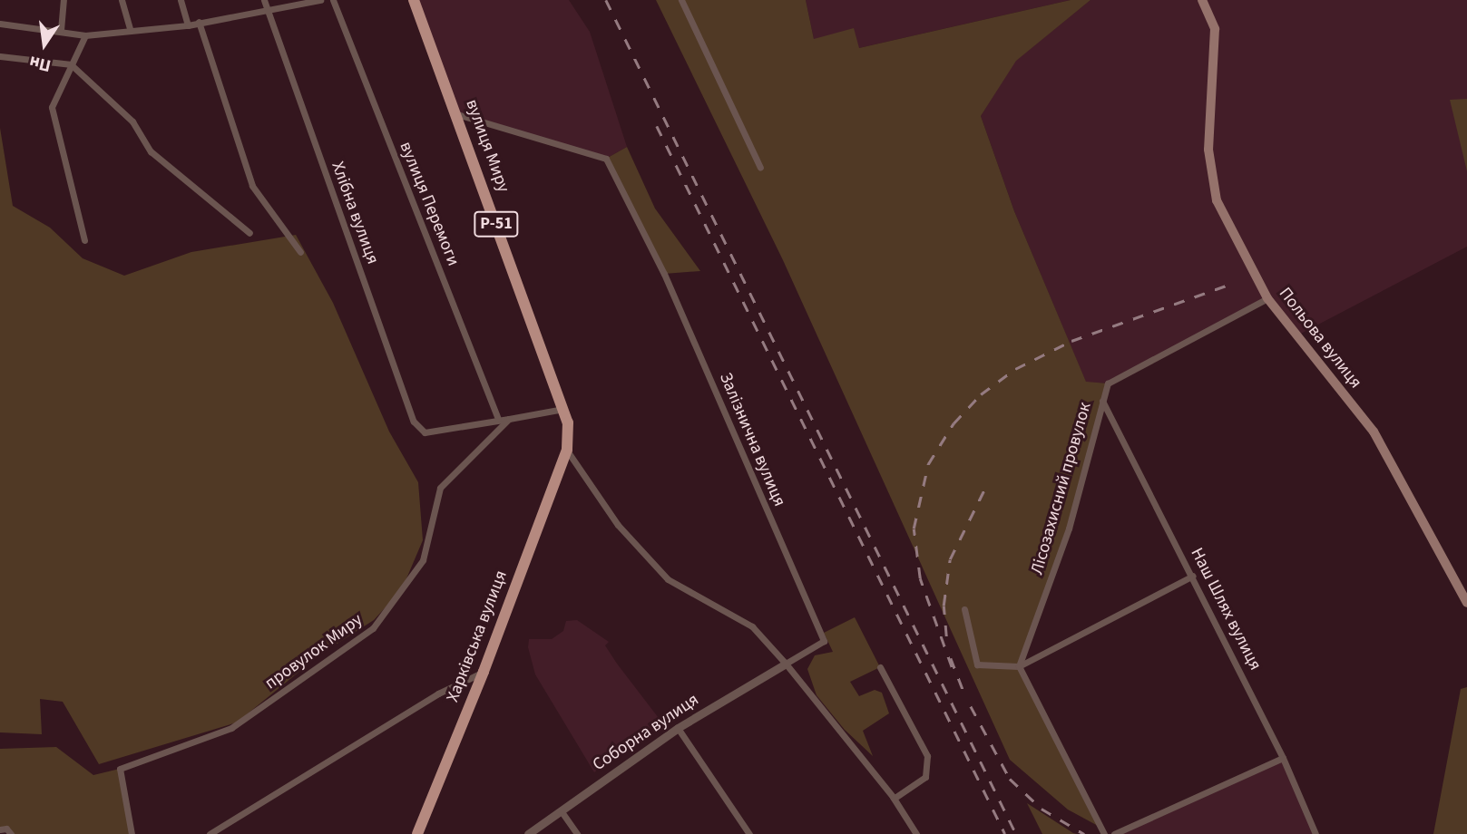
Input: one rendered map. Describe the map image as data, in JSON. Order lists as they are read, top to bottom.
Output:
{
  "streets": {
    "main road": [
      "вулиця Миру",
      "Р-51",
      "Польова вулиця",
      "Харківська вулиця"
    ],
    "street": [
      "вулиця Перемоги",
      "Хлібна вулиця",
      "Залізнична вулиця",
      "Лісозахисний провулок",
      "Наш Шлях вулиця",
      "провулок Миру",
      "Соборна вулиця"
    ]
  },
  "crossings": [
    ["вулиця Миру", "Залізнична вулиця"],
    ["вулиця Миру", "Харківська вулиця"],
    ["вулиця Перемоги", "Хлібна вулиця"],
    ["Польова вулиця", "Лісозахисний провулок"],
    ["Залізнична вулиця", "Соборна вулиця"],
    ["Лісозахисний провулок", "Наш Шлях вулиця"]
  ],
  "north": "bottom"
}
